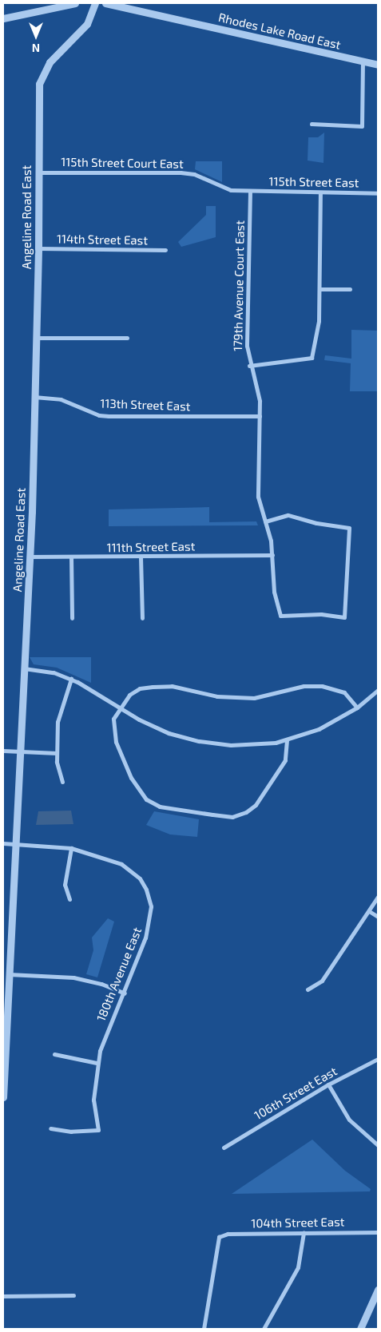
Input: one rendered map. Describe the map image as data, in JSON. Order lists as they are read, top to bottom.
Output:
{
  "streets": {
    "street": [
      "Rhodes Lake Road East",
      "115th Street Court East",
      "115th Street East",
      "Angeline Road East",
      "114th Street East",
      "179th Avenue Court East",
      "113th Street East",
      "111th Street East",
      "180th Avenue East",
      "106th Street East",
      "104th Street East"
    ]
  },
  "crossings": [
    ["115th Street Court East", "115th Street East"],
    ["115th Street Court East", "Angeline Road East"],
    ["115th Street Court East", "179th Avenue Court East"],
    ["115th Street East", "179th Avenue Court East"],
    ["Angeline Road East", "114th Street East"],
    ["Angeline Road East", "113th Street East"],
    ["Angeline Road East", "111th Street East"],
    ["Angeline Road East", "180th Avenue East"],
    ["179th Avenue Court East", "113th Street East"],
    ["179th Avenue Court East", "111th Street East"]
  ],
  "north": "bottom"
}
